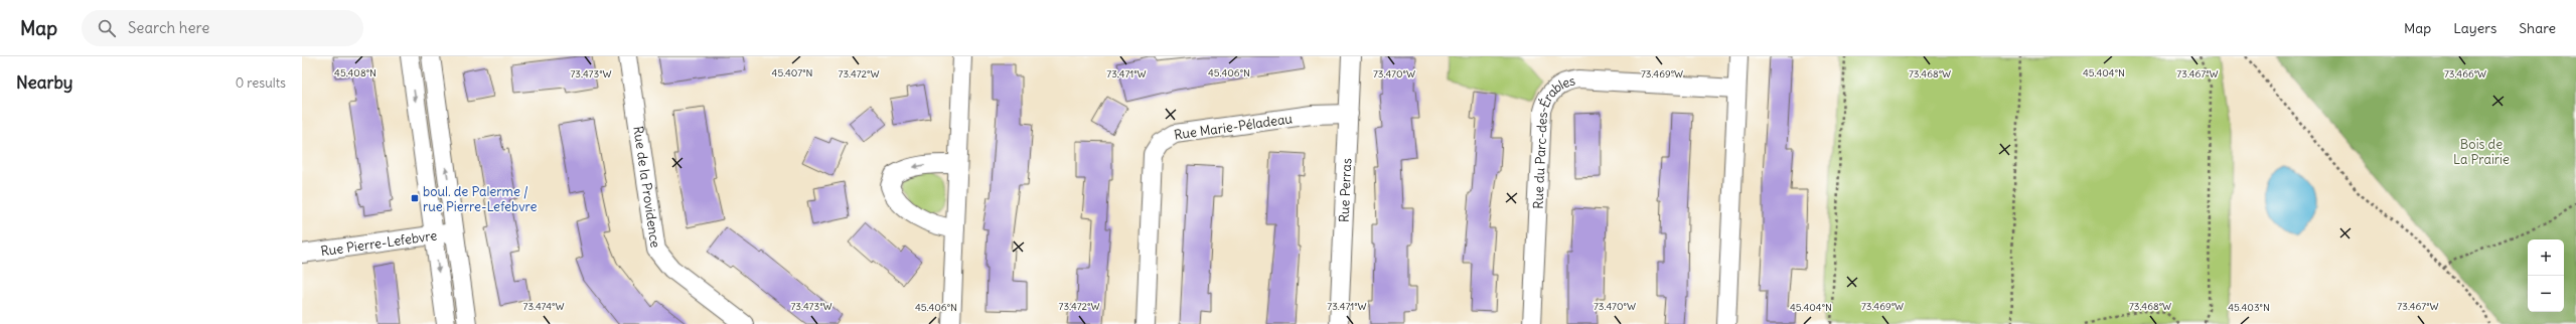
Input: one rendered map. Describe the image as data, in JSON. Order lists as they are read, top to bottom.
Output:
{
  "streets": {
    "street": [
      "Rue Marie-Péladeau",
      "Rue du Parc-des-Érables",
      "Rue de la Providence",
      "Rue Perras",
      "Rue Pierre-Lefebvre"
    ]
  },
  "crossings": [
    ["Rue Marie-Péladeau", "Rue Perras"]
  ],
  "parks": ["Bois de La Prairie"],
  "places": {
    "transit": ["boul. de Palerme / rue Pierre-Lefebvre"]
  },
  "page": {
    "header": "Map",
    "search": "Search here",
    "nav": ["Map", "Layers", "Share"],
    "heading": ["Nearby", "0 results"],
    "map_buttons": ["+", "−"]
  },
  "coordinates": [
    "45.408°N",
    "45.407°N",
    "45.406°N",
    "45.404°N",
    "73.471°W",
    "73.470°W",
    "73.469°W",
    "73.468°W",
    "73.473°W",
    "73.472°W",
    "73.467°W",
    "73.466°W",
    "73.474°W",
    "45.403°N"
  ]
}
